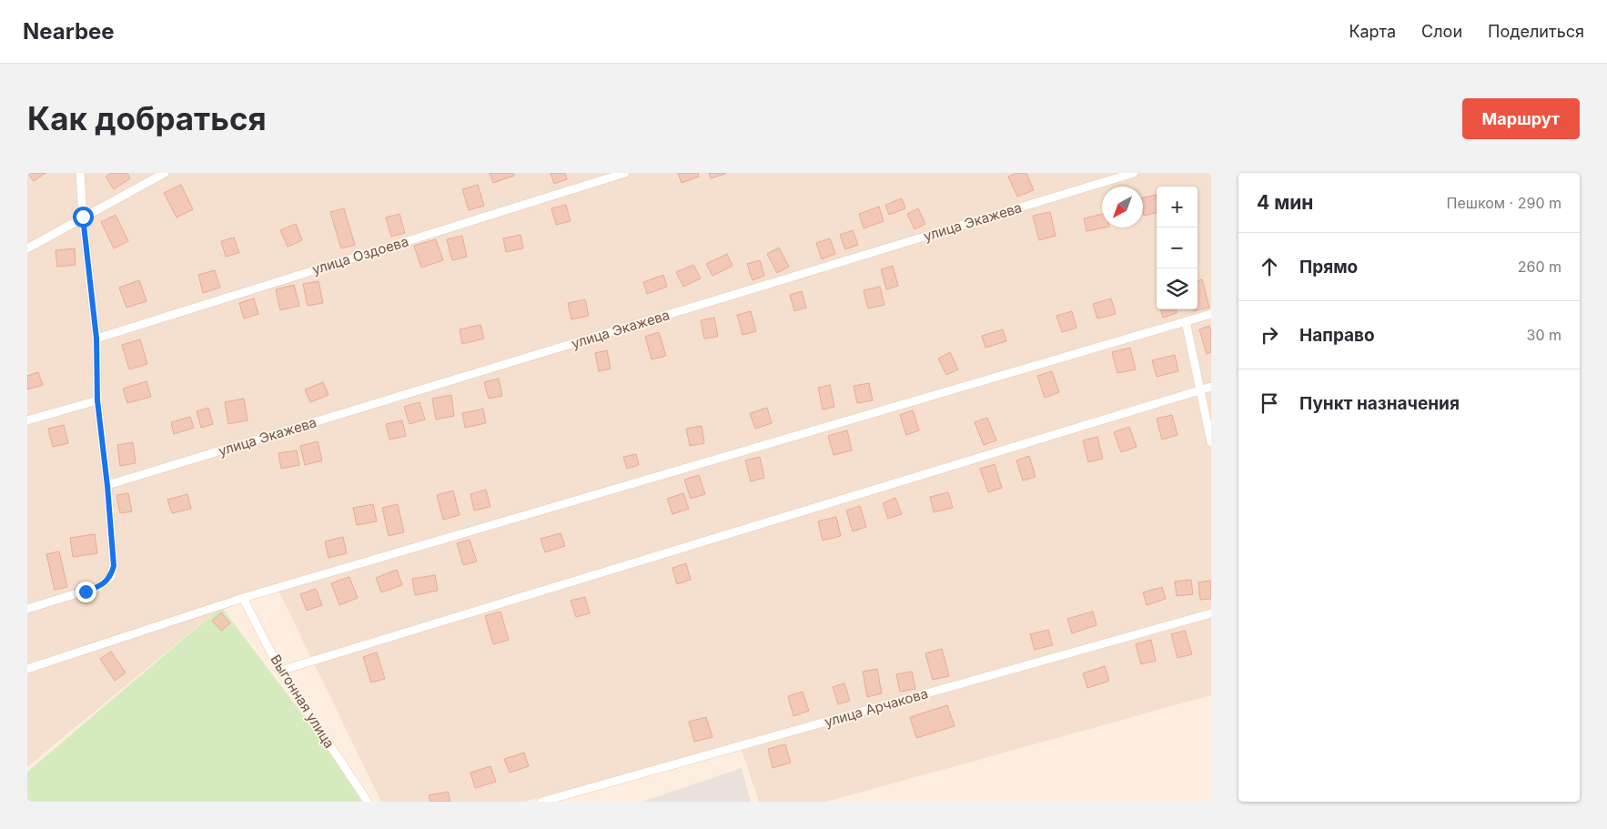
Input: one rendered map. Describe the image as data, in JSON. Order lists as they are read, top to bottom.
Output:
{
  "streets": {
    "street": [
      "улица Экажева",
      "улица Оздоева",
      "Выгонная улица",
      "улица Арчакова"
    ]
  },
  "north": "bottom left",
  "page": {
    "header": "Nearbee",
    "nav": ["Карта", "Слои", "Поделиться"],
    "buttons": "Маршрут",
    "title": "Как добраться",
    "heading": ["4 мин", "Пешком · 290 m"],
    "map_buttons": ["+", "−"],
    "list": [
      ["Прямо", "260 m"],
      ["Направо", "30 m"],
      "Пункт назначения"
    ]
  }
}
